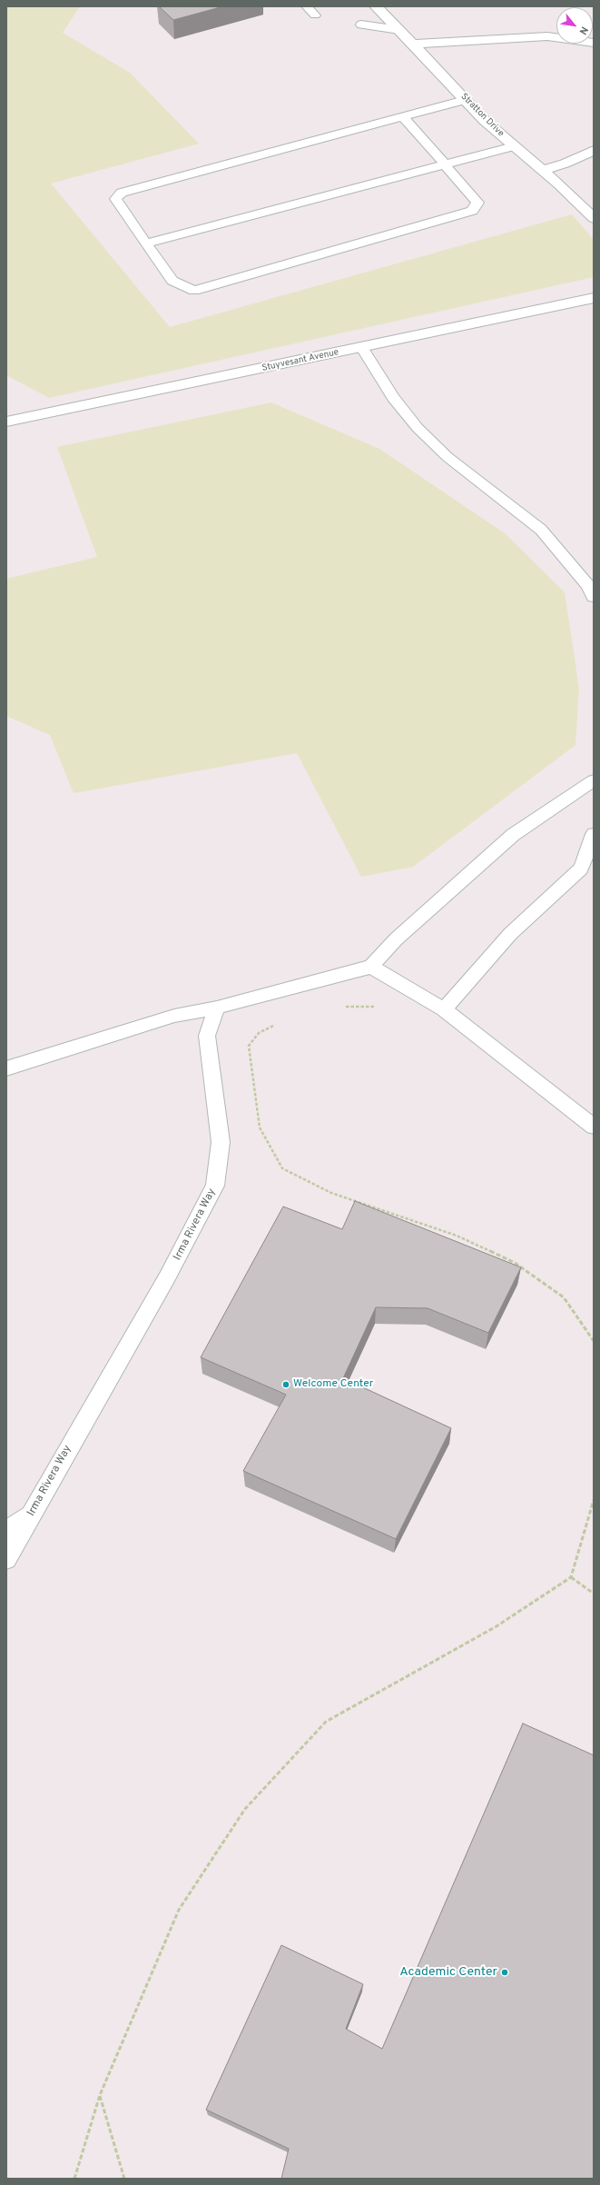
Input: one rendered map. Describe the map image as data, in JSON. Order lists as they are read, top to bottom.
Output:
{
  "streets": {
    "street": ["Stratton Drive", "Stuyvesant Avenue"],
    "lane": ["Irma Rivera Way"]
  },
  "places": ["Welcome Center", "Academic Center"],
  "north": "bottom right"
}
